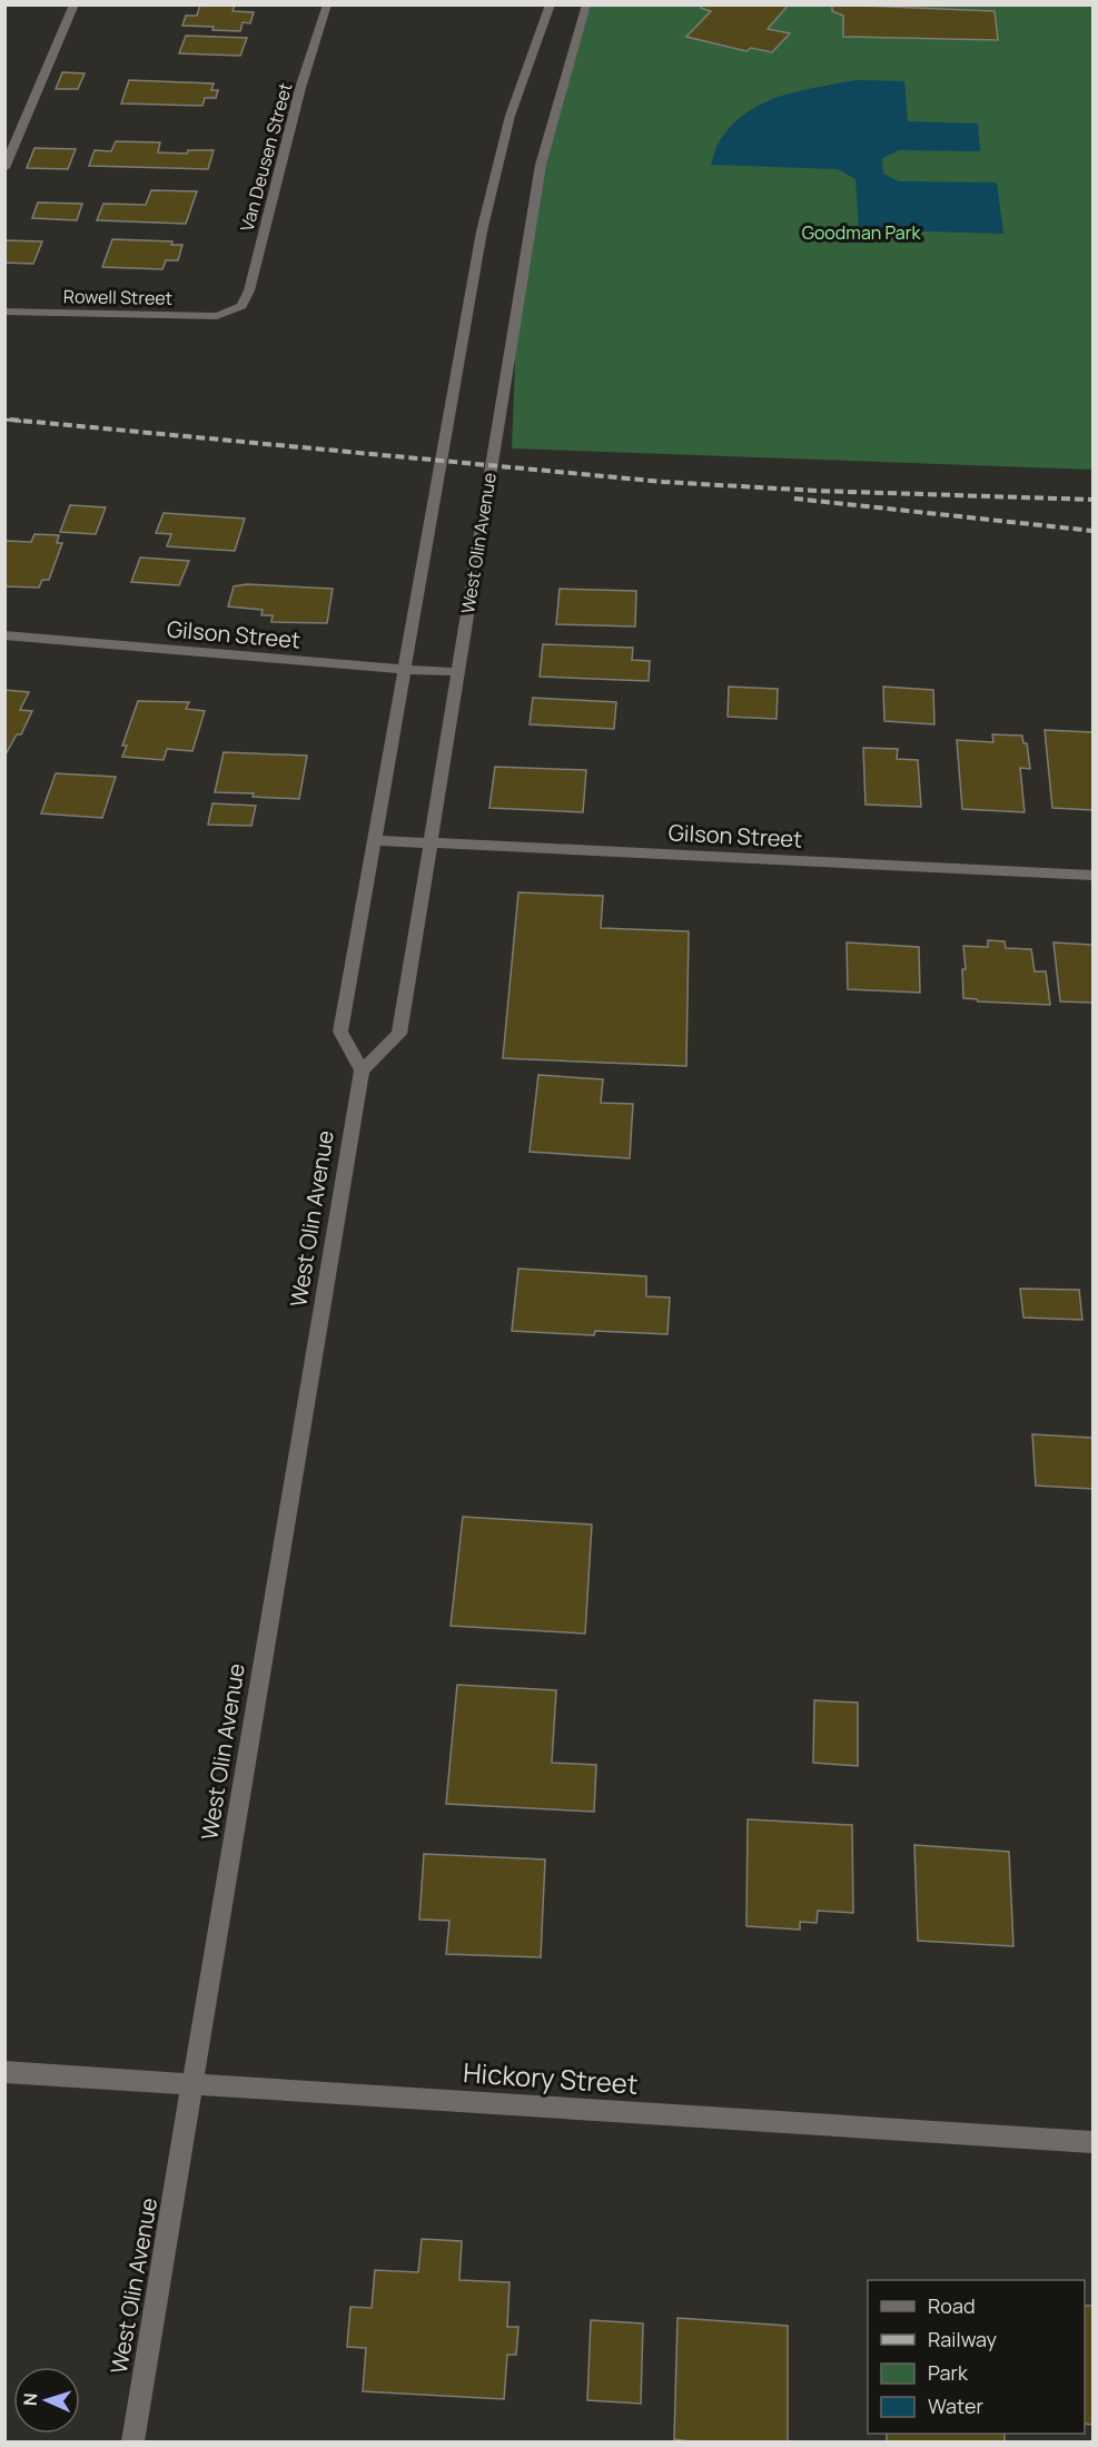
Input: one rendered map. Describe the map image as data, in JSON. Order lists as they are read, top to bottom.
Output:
{
  "streets": {
    "street": [
      "Van Deusen Street",
      "Rowell Street",
      "West Olin Avenue",
      "Gilson Street",
      "Hickory Street"
    ]
  },
  "crossings": [
    ["Van Deusen Street", "Rowell Street"],
    ["West Olin Avenue", "Gilson Street"],
    ["West Olin Avenue", "Hickory Street"]
  ],
  "parks": ["Goodman Park"],
  "legend": [
    "Road",
    "Railway",
    "Park",
    "Water"
  ],
  "north": "left"
}
